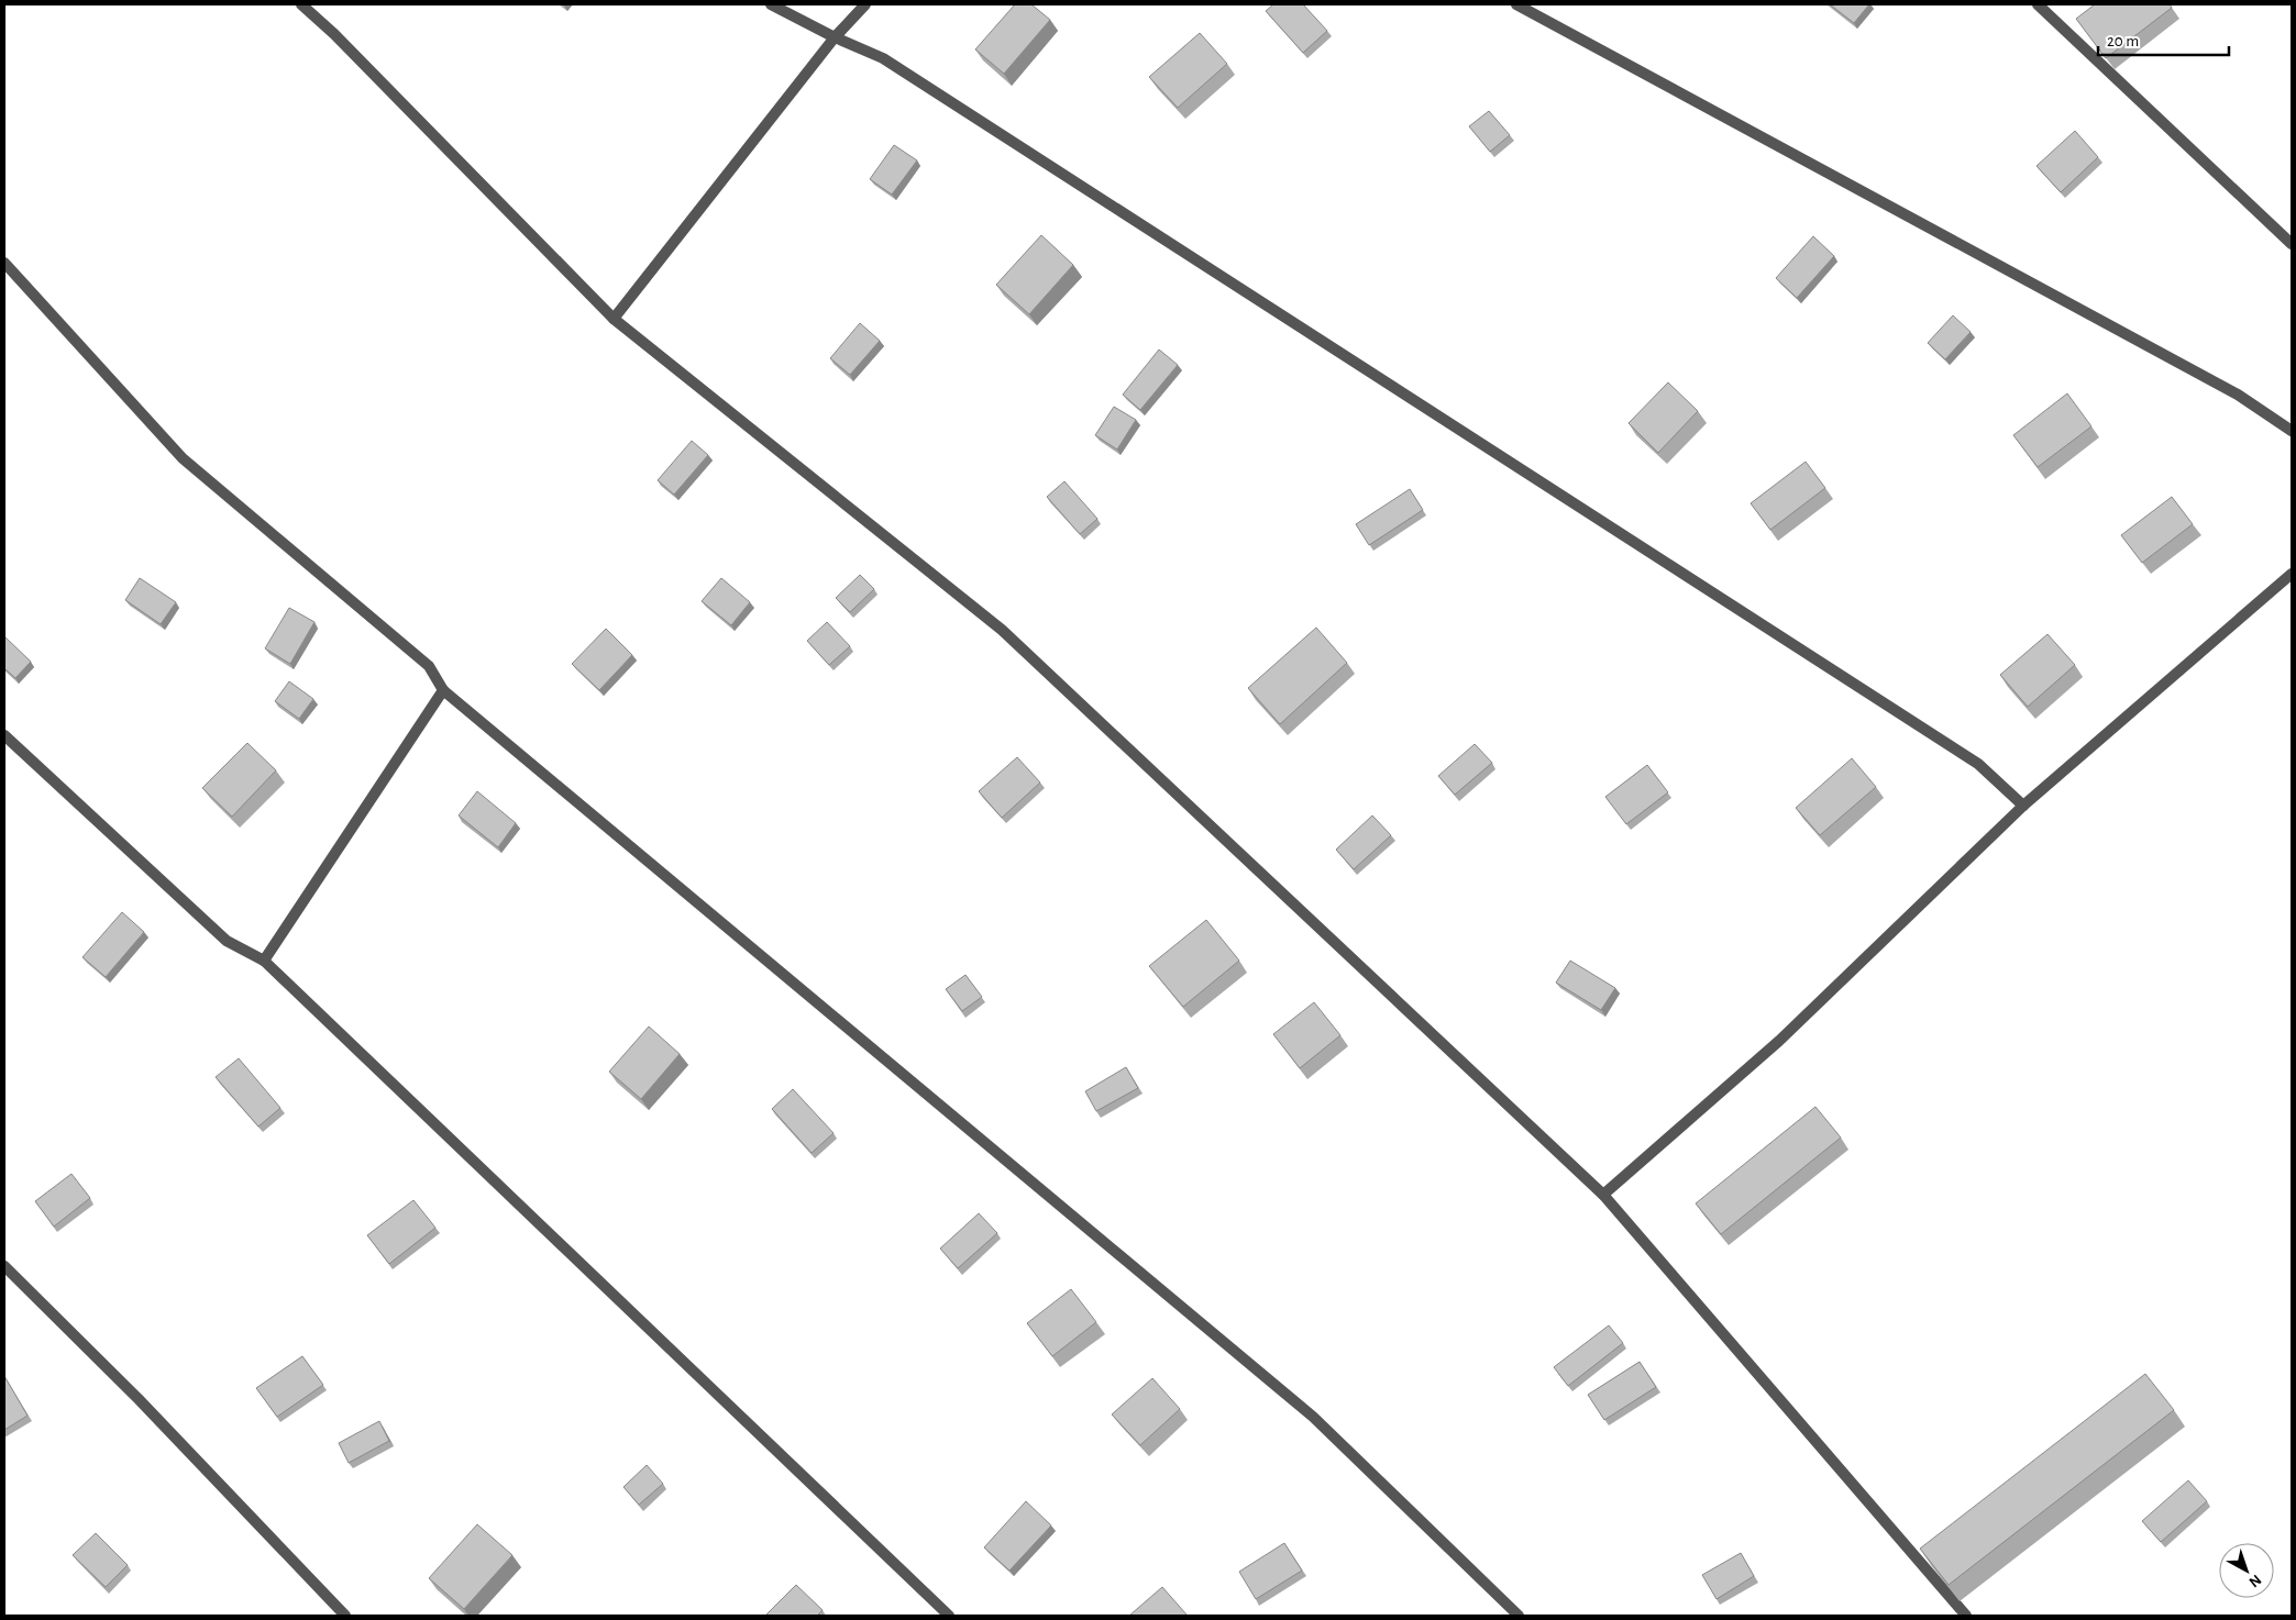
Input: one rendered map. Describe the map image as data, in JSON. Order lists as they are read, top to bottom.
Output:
{
  "scale_bar": "20 m",
  "north": "bottom right"
}
